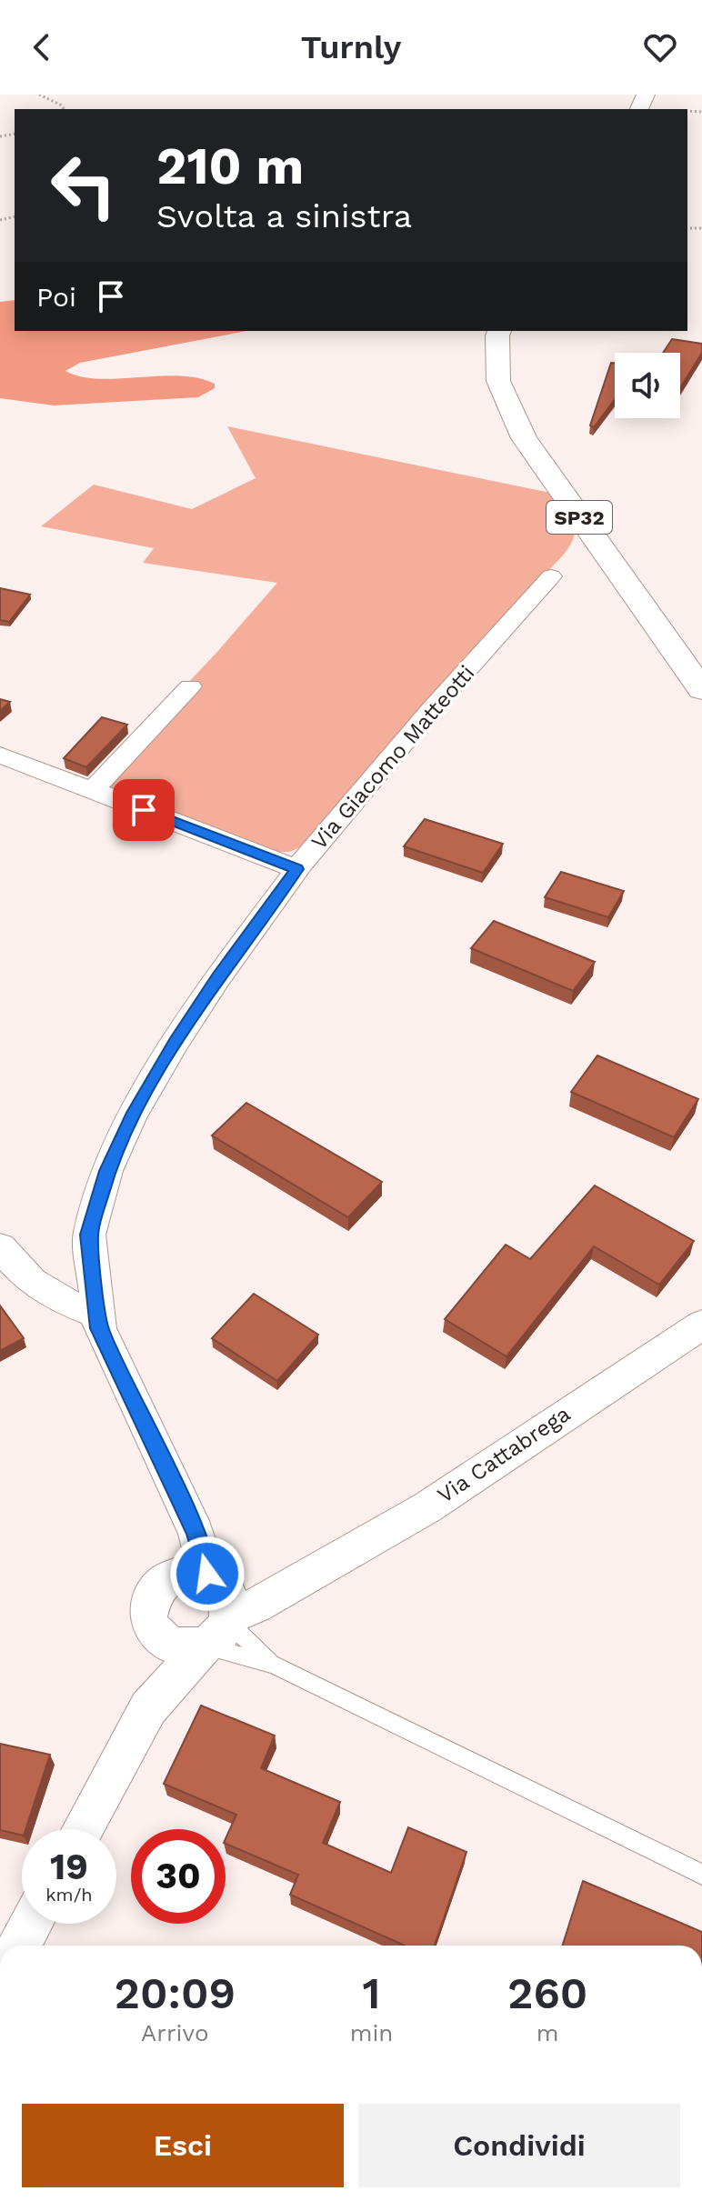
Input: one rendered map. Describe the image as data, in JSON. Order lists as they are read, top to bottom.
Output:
{
  "streets": {
    "main road": ["SP32"],
    "street": ["Via Giacomo Matteotti", "Via Cattabrega"]
  },
  "crossings": [
    ["Via Giacomo Matteotti", "Via Cattabrega"]
  ],
  "page": {
    "header": "Turnly",
    "turn": ["210 m", "Svolta a sinistra"],
    "then": "Poi",
    "speed": "19 km/h",
    "limit": "30",
    "eta": [
      "20:09",
      "Arrivo",
      "1",
      "min",
      "260",
      "m"
    ],
    "buttons": ["Esci", "Condividi"]
  }
}
